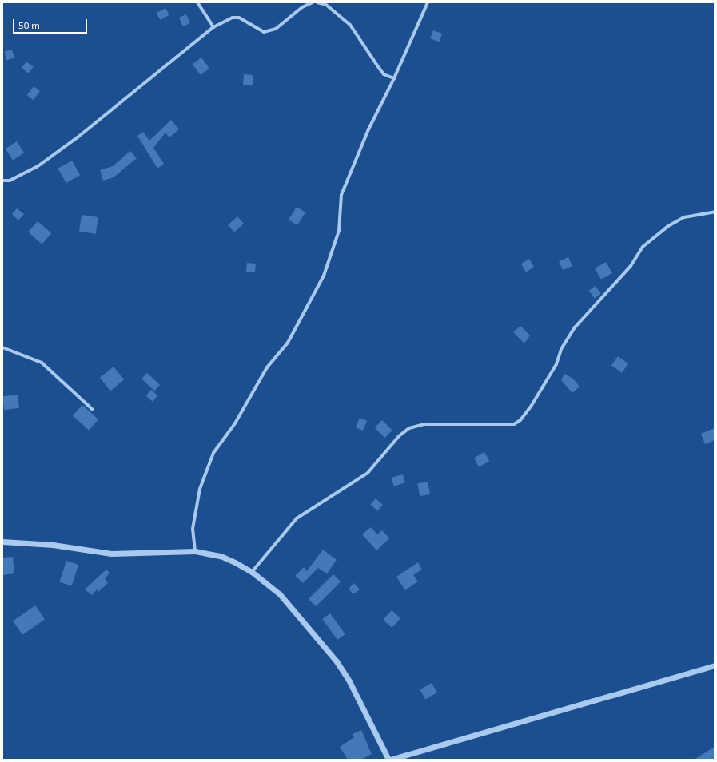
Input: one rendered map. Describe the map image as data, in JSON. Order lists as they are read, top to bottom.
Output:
{
  "scale_bar": "50 m"
}
